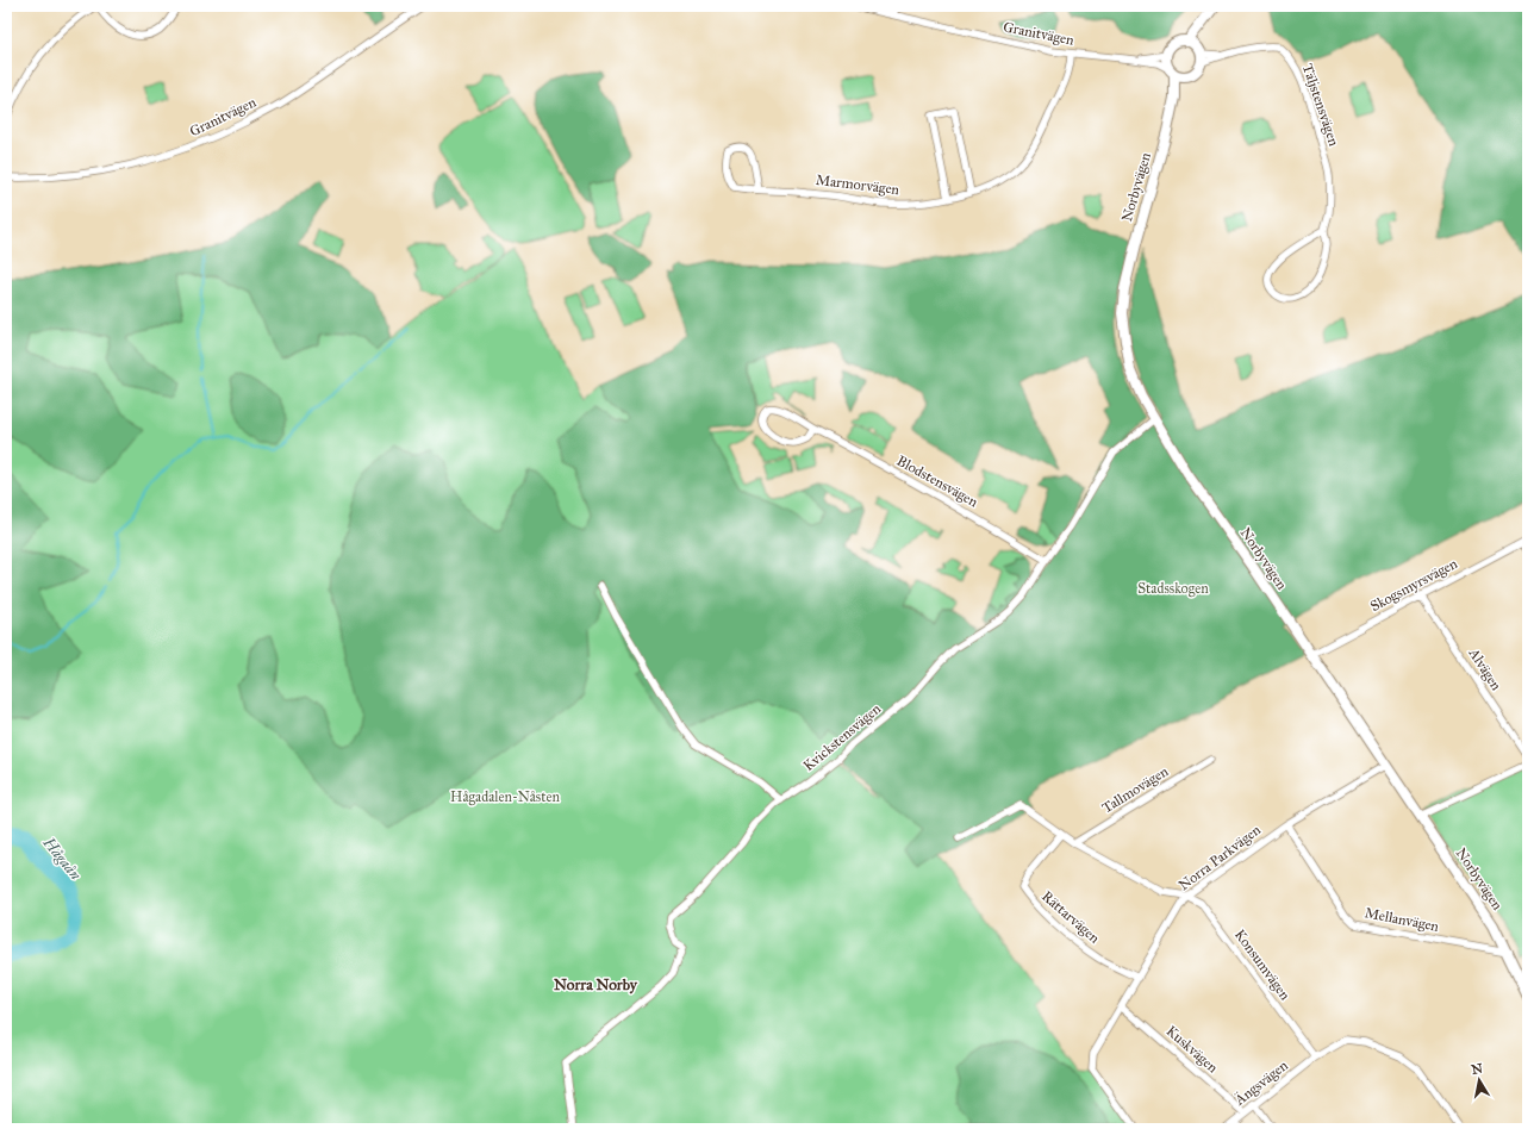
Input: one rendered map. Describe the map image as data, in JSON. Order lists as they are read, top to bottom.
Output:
{
  "streets": {
    "street": [
      "Granitvägen",
      "Täljstensvägen",
      "Marmorvägen",
      "Norbyvägen",
      "Blodstensvägen",
      "Skogsmyrsvägen",
      "Alvägen",
      "Kvickstensvägen",
      "Tallmovägen",
      "Norra Parkvägen",
      "Rättarvägen",
      "Mellanvägen",
      "Konsumvägen",
      "Kuskvägen",
      "Ängsvägen"
    ]
  },
  "crossings": [
    ["Granitvägen", "Täljstensvägen"],
    ["Granitvägen", "Marmorvägen"],
    ["Granitvägen", "Norbyvägen"],
    ["Täljstensvägen", "Norbyvägen"],
    ["Norbyvägen", "Skogsmyrsvägen"],
    ["Norbyvägen", "Kvickstensvägen"],
    ["Norbyvägen", "Norra Parkvägen"],
    ["Norbyvägen", "Mellanvägen"],
    ["Blodstensvägen", "Kvickstensvägen"],
    ["Skogsmyrsvägen", "Alvägen"],
    ["Tallmovägen", "Konsumvägen"],
    ["Norra Parkvägen", "Rättarvägen"],
    ["Norra Parkvägen", "Mellanvägen"],
    ["Norra Parkvägen", "Konsumvägen"],
    ["Norra Parkvägen", "Kuskvägen"],
    ["Rättarvägen", "Konsumvägen"],
    ["Konsumvägen", "Ängsvägen"],
    ["Kuskvägen", "Ängsvägen"]
  ],
  "districts": ["Norra Norby"],
  "water": ["Hågaån"],
  "parks": ["Stadsskogen", "Hågadalen-Nåsten"],
  "north": "top"
}
